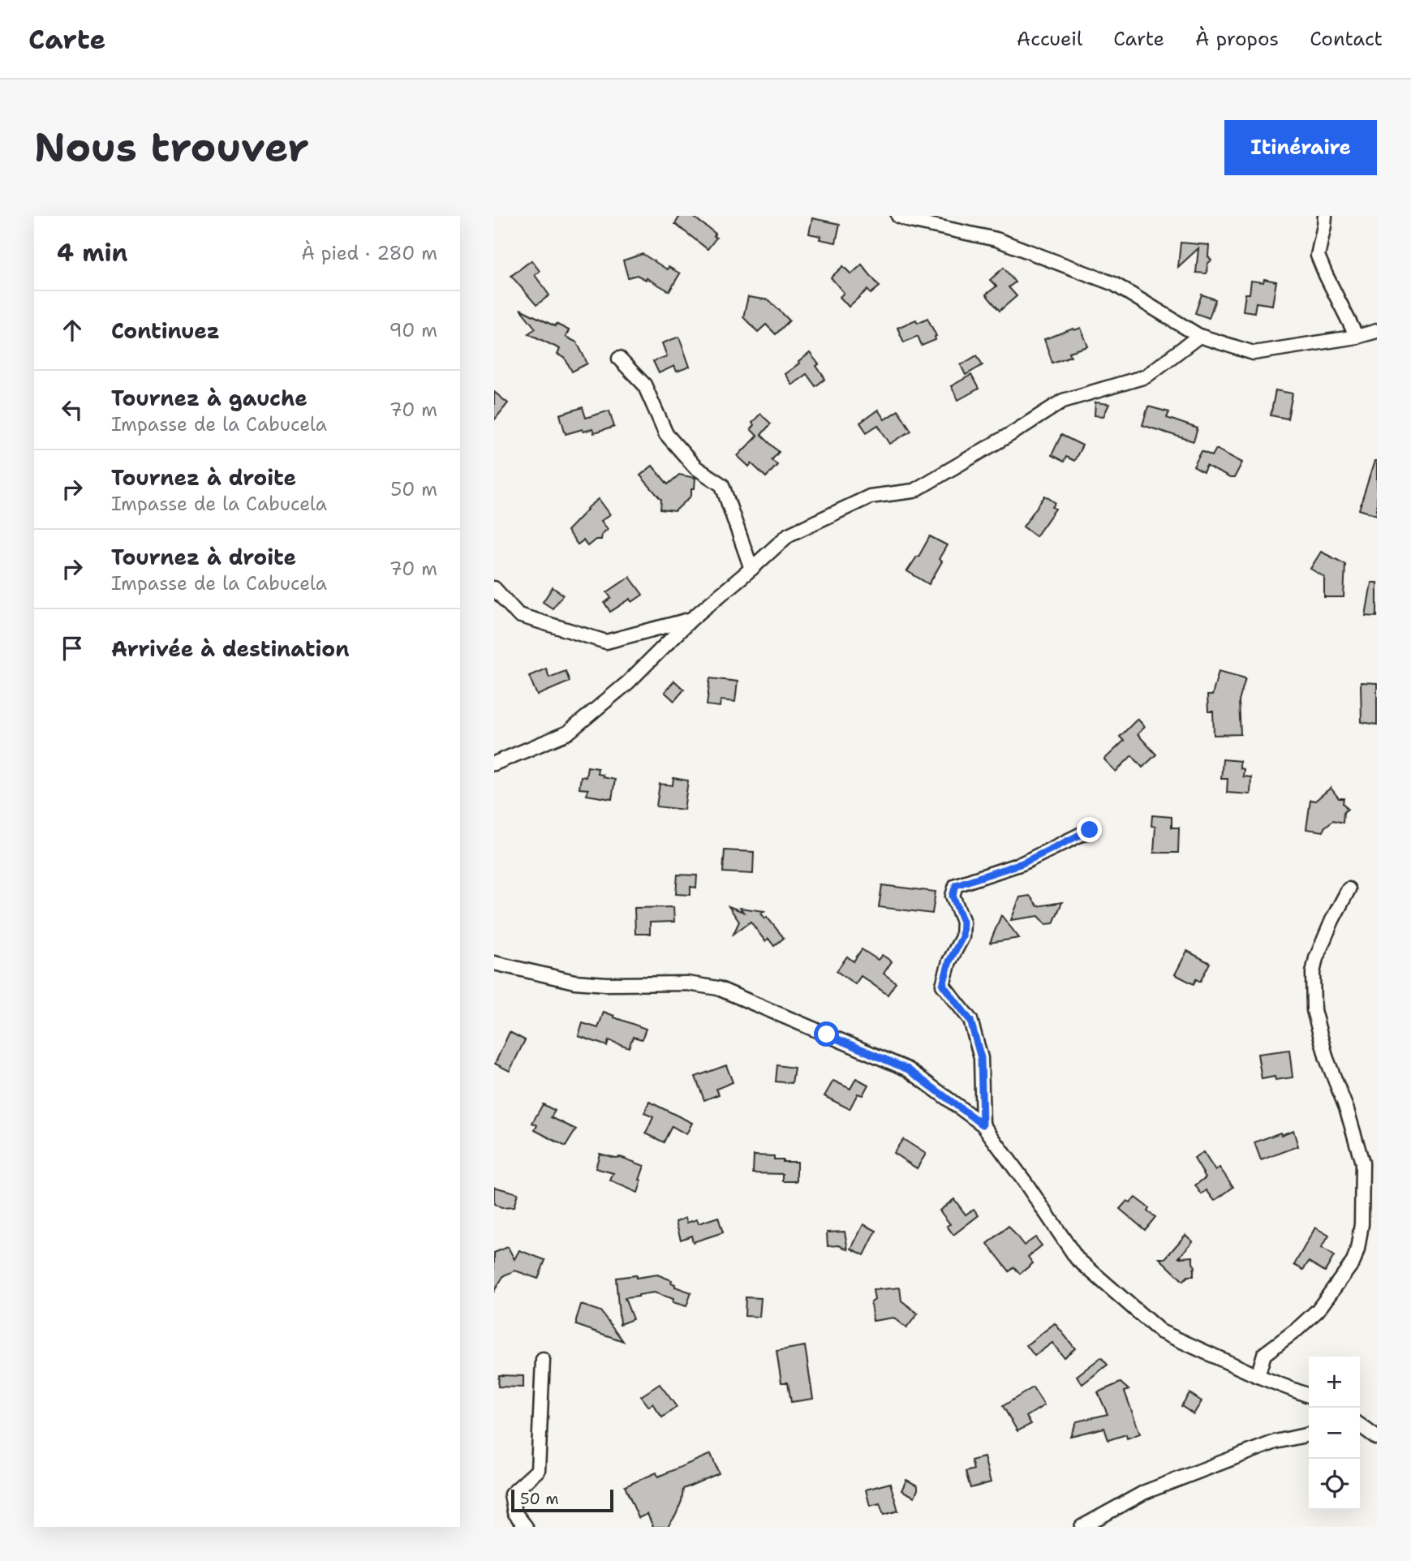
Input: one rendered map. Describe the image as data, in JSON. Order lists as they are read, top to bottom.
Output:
{
  "scale_bar": "50 m",
  "page": {
    "header": "Carte",
    "nav": [
      "Accueil",
      "Carte",
      "À propos",
      "Contact"
    ],
    "buttons": "Itinéraire",
    "title": "Nous trouver",
    "heading": ["4 min", "À pied · 280 m"],
    "list": [
      ["Continuez", "90 m"],
      ["Tournez à gauche", "Impasse de la Cabucela", "70 m"],
      ["Tournez à droite", "Impasse de la Cabucela", "50 m"],
      ["Tournez à droite", "Impasse de la Cabucela", "70 m"],
      "Arrivée à destination"
    ],
    "map_buttons": ["+", "−"],
    "scale": "50 m"
  }
}
